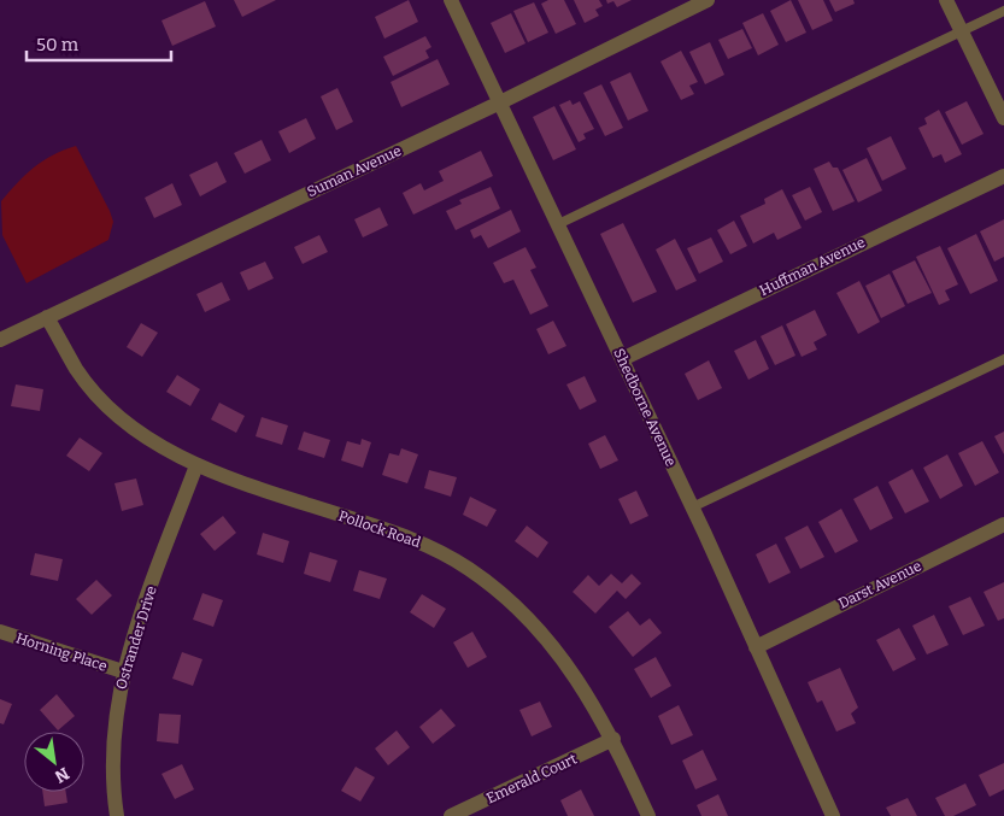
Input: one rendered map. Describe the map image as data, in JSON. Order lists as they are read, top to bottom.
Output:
{
  "streets": {
    "street": [
      "Suman Avenue",
      "Huffman Avenue",
      "Shedborne Avenue",
      "Pollock Road",
      "Darst Avenue",
      "Ostrander Drive",
      "Horning Place",
      "Emerald Court"
    ]
  },
  "crossings": [
    ["Suman Avenue", "Shedborne Avenue"],
    ["Suman Avenue", "Pollock Road"],
    ["Huffman Avenue", "Shedborne Avenue"],
    ["Shedborne Avenue", "Darst Avenue"],
    ["Pollock Road", "Ostrander Drive"],
    ["Pollock Road", "Emerald Court"],
    ["Ostrander Drive", "Horning Place"]
  ],
  "scale_bar": "50 m",
  "north": "bottom right"
}
